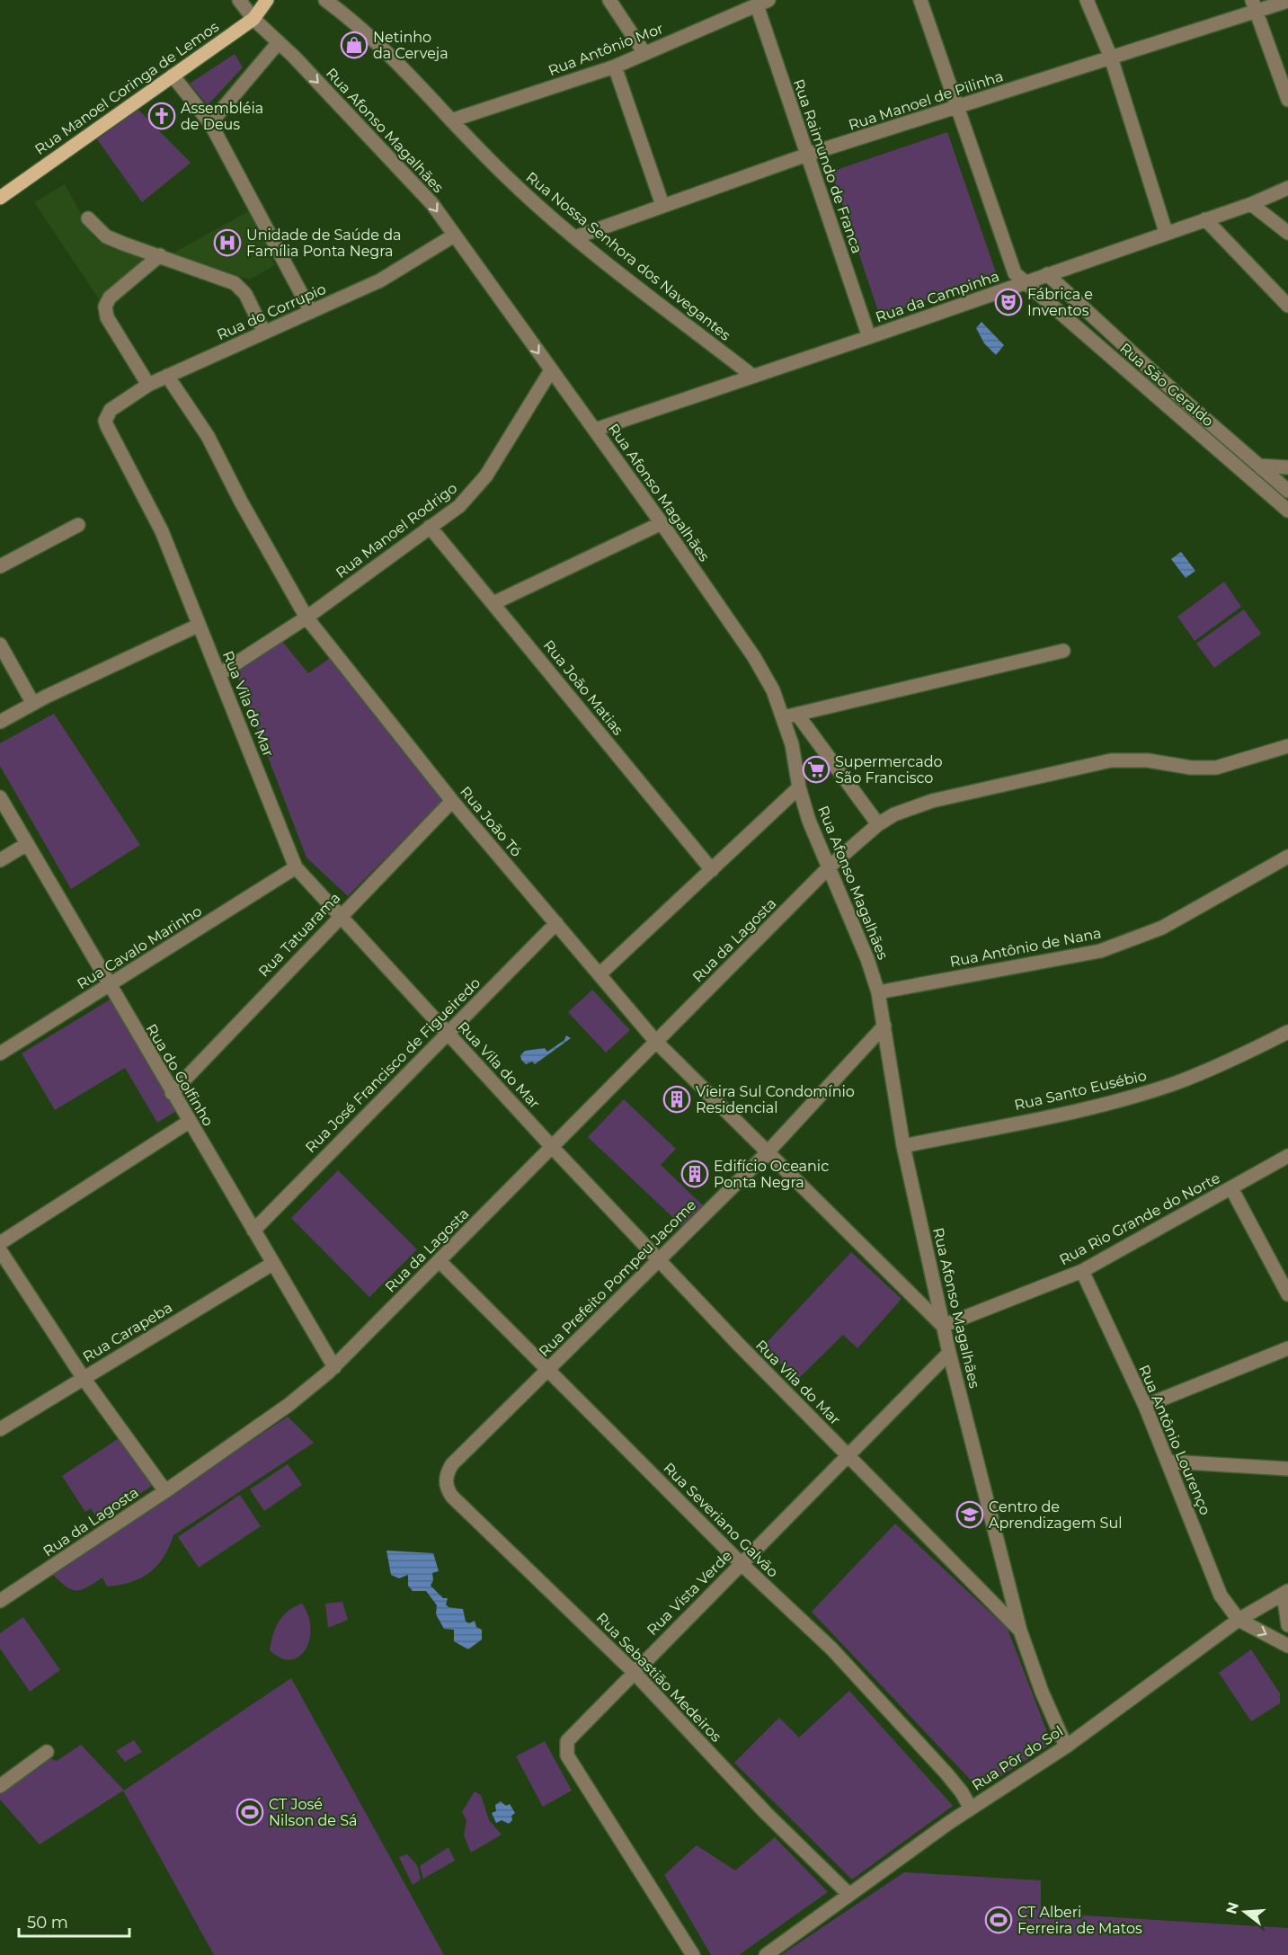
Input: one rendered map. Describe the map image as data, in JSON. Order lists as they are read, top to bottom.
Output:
{
  "streets": {
    "main road": ["Rua Manoel Coringa de Lemos"],
    "street": [
      "Rua Antônio Mor",
      "Rua Manoel de Pilinha",
      "Rua Afonso Magalhães",
      "Rua Raimundo de Franca",
      "Rua Nossa Senhora dos Navegantes",
      "Rua da Campinha",
      "Rua do Corrupio",
      "Rua São Geraldo",
      "Rua Manoel Rodrigo",
      "Rua João Matias",
      "Rua Vila do Mar",
      "Rua João Tó",
      "Rua Tatuarama",
      "Rua da Lagosta",
      "Rua Cavalo Marinho",
      "Rua Antônio de Nana",
      "Rua José Francisco de Figueiredo",
      "Rua do Golfinho",
      "Rua Santo Eusébio",
      "Rua Rio Grande do Norte",
      "Rua Prefeito Pompeu Jacome",
      "Rua Carapeba",
      "Rua Antônio Lourenço",
      "Rua Severiano Galvão",
      "Rua Vista Verde",
      "Rua Sebastião Medeiros",
      "Rua Pôr do Sol"
    ]
  },
  "crossings": [
    ["Rua Antônio Mor", "Rua Raimundo de Franca"],
    ["Rua Antônio Mor", "Rua Nossa Senhora dos Navegantes"],
    ["Rua Manoel Coringa de Lemos", "Rua Afonso Magalhães"],
    ["Rua Manoel de Pilinha", "Rua Raimundo de Franca"],
    ["Rua Manoel de Pilinha", "Rua Nossa Senhora dos Navegantes"],
    ["Rua Manoel de Pilinha", "Rua São Geraldo"],
    ["Rua Afonso Magalhães", "Rua da Campinha"],
    ["Rua Afonso Magalhães", "Rua do Corrupio"],
    ["Rua Afonso Magalhães", "Rua Manoel Rodrigo"],
    ["Rua Afonso Magalhães", "Rua Vila do Mar"],
    ["Rua Afonso Magalhães", "Rua João Tó"],
    ["Rua Afonso Magalhães", "Rua da Lagosta"],
    ["Rua Afonso Magalhães", "Rua Antônio de Nana"],
    ["Rua Afonso Magalhães", "Rua Santo Eusébio"],
    ["Rua Afonso Magalhães", "Rua Rio Grande do Norte"],
    ["Rua Afonso Magalhães", "Rua Prefeito Pompeu Jacome"],
    ["Rua Afonso Magalhães", "Rua Vista Verde"],
    ["Rua Afonso Magalhães", "Rua Pôr do Sol"],
    ["Rua Raimundo de Franca", "Rua da Campinha"],
    ["Rua Nossa Senhora dos Navegantes", "Rua da Campinha"],
    ["Rua da Campinha", "Rua São Geraldo"],
    ["Rua do Corrupio", "Rua Vila do Mar"],
    ["Rua do Corrupio", "Rua João Tó"],
    ["Rua Manoel Rodrigo", "Rua João Matias"],
    ["Rua Manoel Rodrigo", "Rua Vila do Mar"],
    ["Rua Manoel Rodrigo", "Rua João Tó"],
    ["Rua Vila do Mar", "Rua Tatuarama"],
    ["Rua Vila do Mar", "Rua da Lagosta"],
    ["Rua Vila do Mar", "Rua Cavalo Marinho"],
    ["Rua Vila do Mar", "Rua José Francisco de Figueiredo"],
    ["Rua Vila do Mar", "Rua Prefeito Pompeu Jacome"],
    ["Rua Vila do Mar", "Rua Vista Verde"],
    ["Rua João Tó", "Rua Tatuarama"],
    ["Rua João Tó", "Rua da Lagosta"],
    ["Rua João Tó", "Rua José Francisco de Figueiredo"],
    ["Rua João Tó", "Rua Rio Grande do Norte"],
    ["Rua João Tó", "Rua Prefeito Pompeu Jacome"],
    ["Rua Tatuarama", "Rua do Golfinho"],
    ["Rua da Lagosta", "Rua do Golfinho"],
    ["Rua da Lagosta", "Rua Severiano Galvão"],
    ["Rua Cavalo Marinho", "Rua do Golfinho"],
    ["Rua José Francisco de Figueiredo", "Rua do Golfinho"],
    ["Rua do Golfinho", "Rua Carapeba"],
    ["Rua Rio Grande do Norte", "Rua Antônio Lourenço"],
    ["Rua Prefeito Pompeu Jacome", "Rua Severiano Galvão"],
    ["Rua Prefeito Pompeu Jacome", "Rua Sebastião Medeiros"],
    ["Rua Antônio Lourenço", "Rua Pôr do Sol"],
    ["Rua Severiano Galvão", "Rua Vista Verde"],
    ["Rua Severiano Galvão", "Rua Pôr do Sol"],
    ["Rua Vista Verde", "Rua Sebastião Medeiros"],
    ["Rua Sebastião Medeiros", "Rua Pôr do Sol"]
  ],
  "places": {
    "shop": ["Netinho da Cerveja"],
    "church": ["Assembléia de Deus"],
    "hospital": ["Unidade de Saúde da Família Ponta Negra"],
    "theatre": ["Fábrica e Inventos"],
    "supermarket": ["Supermercado São Francisco"],
    "building": ["Vieira Sul Condomínio Residencial", "Edifício Oceanic Ponta Negra"],
    "school or university": ["Centro de Aprendizagem Sul"],
    "sports": ["CT José Nilson de Sá", "CT Alberi Ferreira de Matos"]
  },
  "scale_bar": "50 m",
  "north": "left"
}
